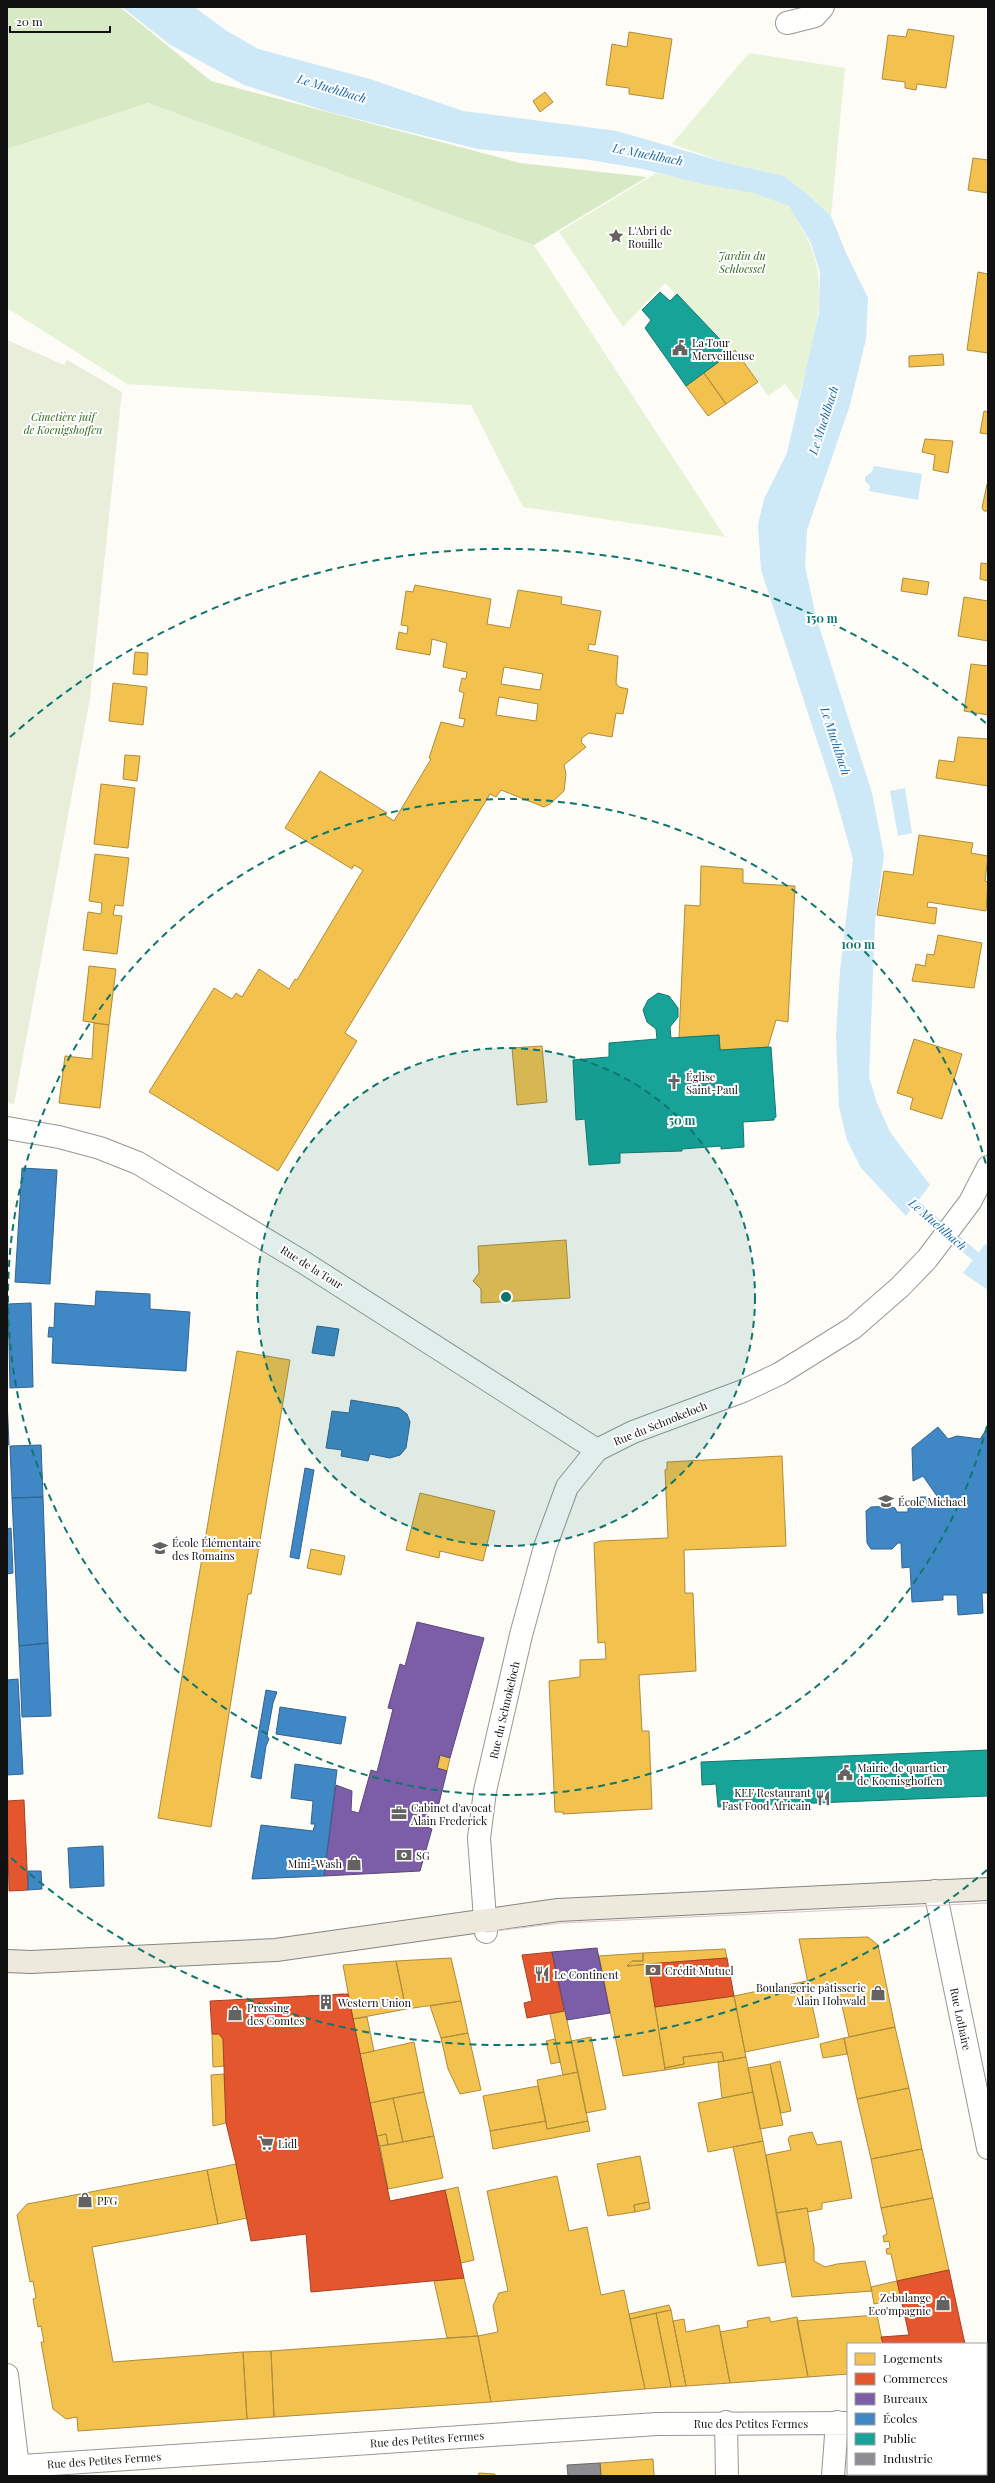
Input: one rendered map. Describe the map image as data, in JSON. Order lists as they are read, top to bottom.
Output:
{
  "streets": {
    "street": [
      "Rue de la Tour",
      "Rue du Schnokeloch",
      "Rue Lothaire",
      "Rue des Petites Fermes"
    ]
  },
  "crossings": [
    ["Rue de la Tour", "Rue du Schnokeloch"]
  ],
  "water": ["Le Muehlbach"],
  "parks": ["Jardin du Schloessel", "Cimetière juif de Koenigshoffen"],
  "places": {
    "place": ["L'Abri de Rouille"],
    "public building": ["La Tour Merveilleuse", "Mairie de quartier de Koenisghoffen"],
    "church": ["Église Saint-Paul"],
    "school or university": ["École Michael", "École Élémentaire des Romains"],
    "restaurant": ["KEF Restaurant Fast Food Africain", "Le Continent"],
    "office": ["Cabinet d'avocat Alain Frederick"],
    "bank": ["SG", "Crédit Mutuel"],
    "shop": [
      "Mini-Wash",
      "Boulangerie pâtisserie Alain Hohwald",
      "Pressing des Comtes",
      "PFG",
      "Zebulange Eco'mpagnie"
    ],
    "building": ["Western Union"],
    "supermarket": ["Lidl"]
  },
  "legend": [
    "Logements",
    "Commerces",
    "Bureaux",
    "Écoles",
    "Public",
    "Industrie"
  ],
  "scale_bar": "20 m",
  "rings": ["150 m", "100 m", "50 m"]
}
